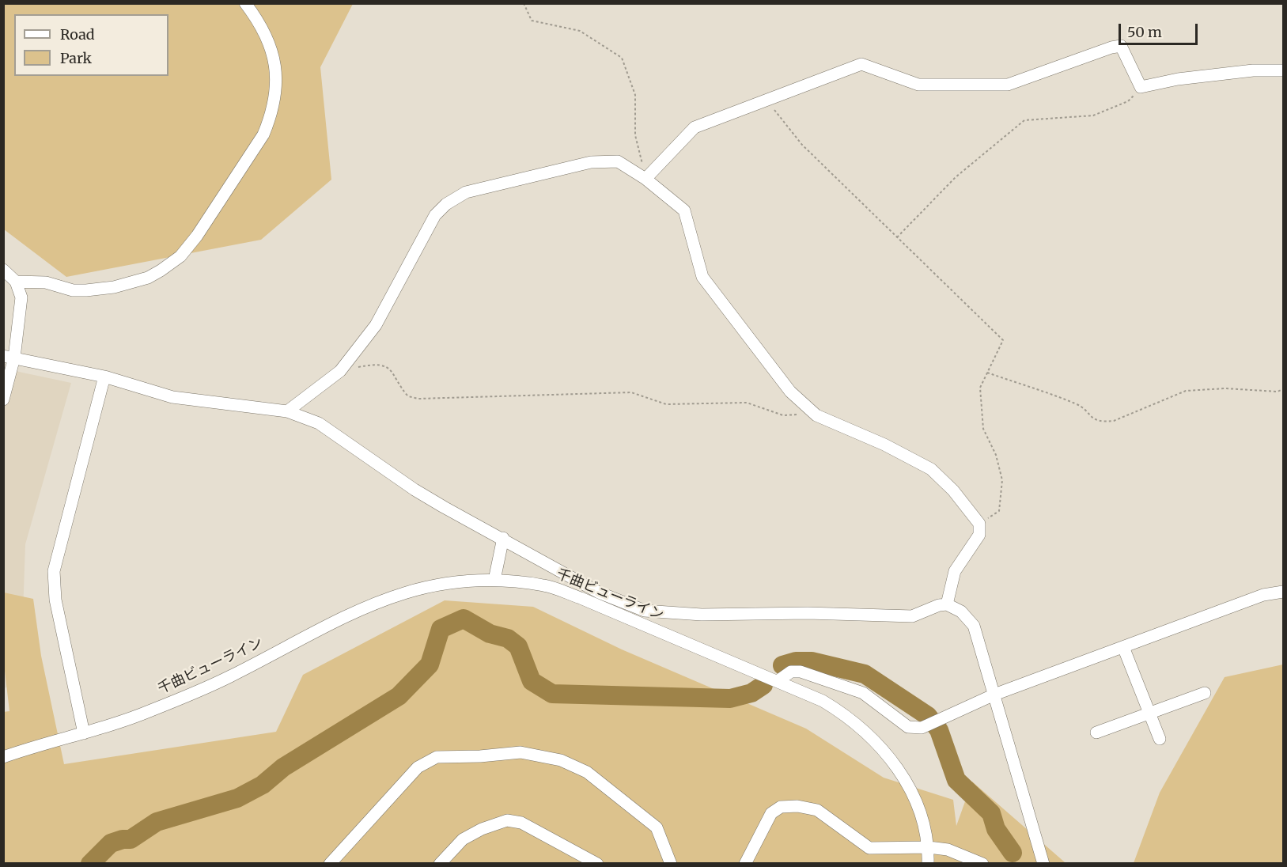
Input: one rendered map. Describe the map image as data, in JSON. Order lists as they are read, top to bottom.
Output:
{
  "streets": {
    "street": ["千曲ビューライン"]
  },
  "legend": ["Road", "Park"],
  "scale_bar": "50 m"
}
